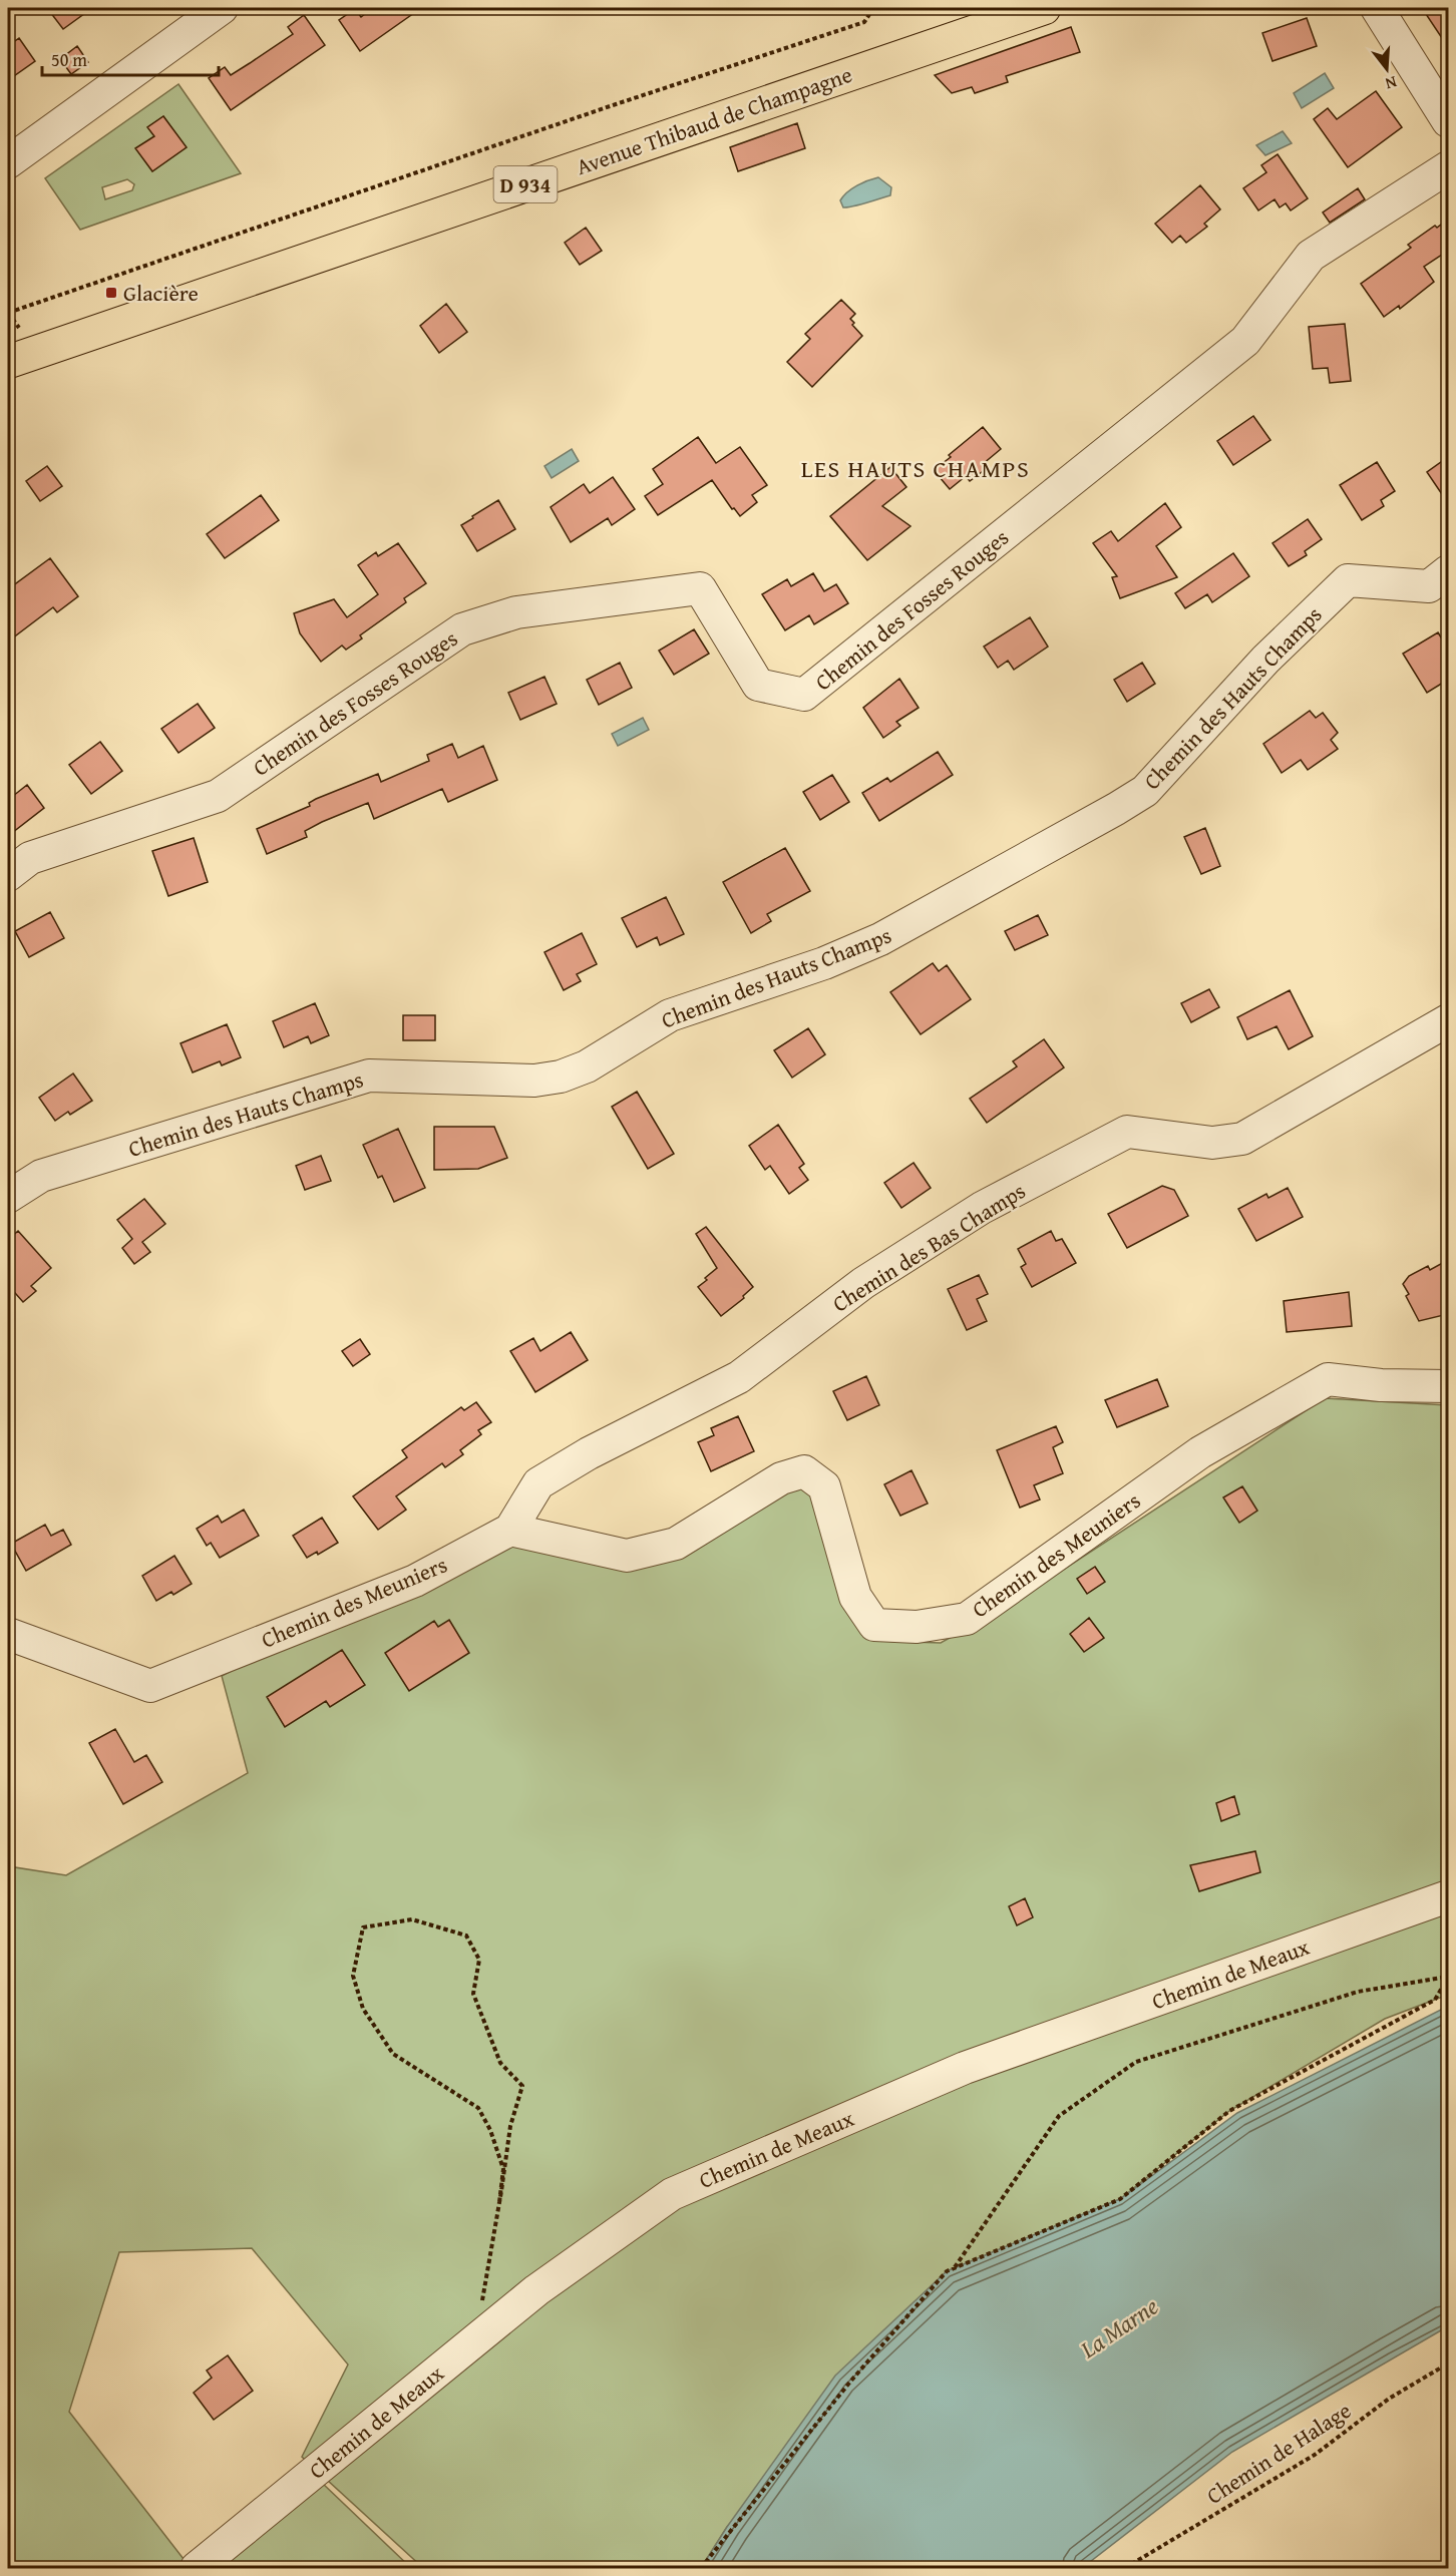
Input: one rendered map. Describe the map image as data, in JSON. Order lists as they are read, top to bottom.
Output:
{
  "streets": {
    "main road": ["Avenue Thibaud de Champagne", "D 934"],
    "street": [
      "Chemin des Fosses Rouges",
      "Chemin des Hauts Champs",
      "Chemin des Bas Champs",
      "Chemin des Meuniers",
      "Chemin de Meaux"
    ],
    "path": ["Chemin de Halage"]
  },
  "crossings": [
    ["Chemin des Bas Champs", "Chemin des Meuniers"]
  ],
  "districts": ["LES HAUTS CHAMPS"],
  "water": ["La Marne"],
  "places": {
    "transit": ["Glacière"]
  },
  "scale_bar": "50 m",
  "north": "bottom"
}
